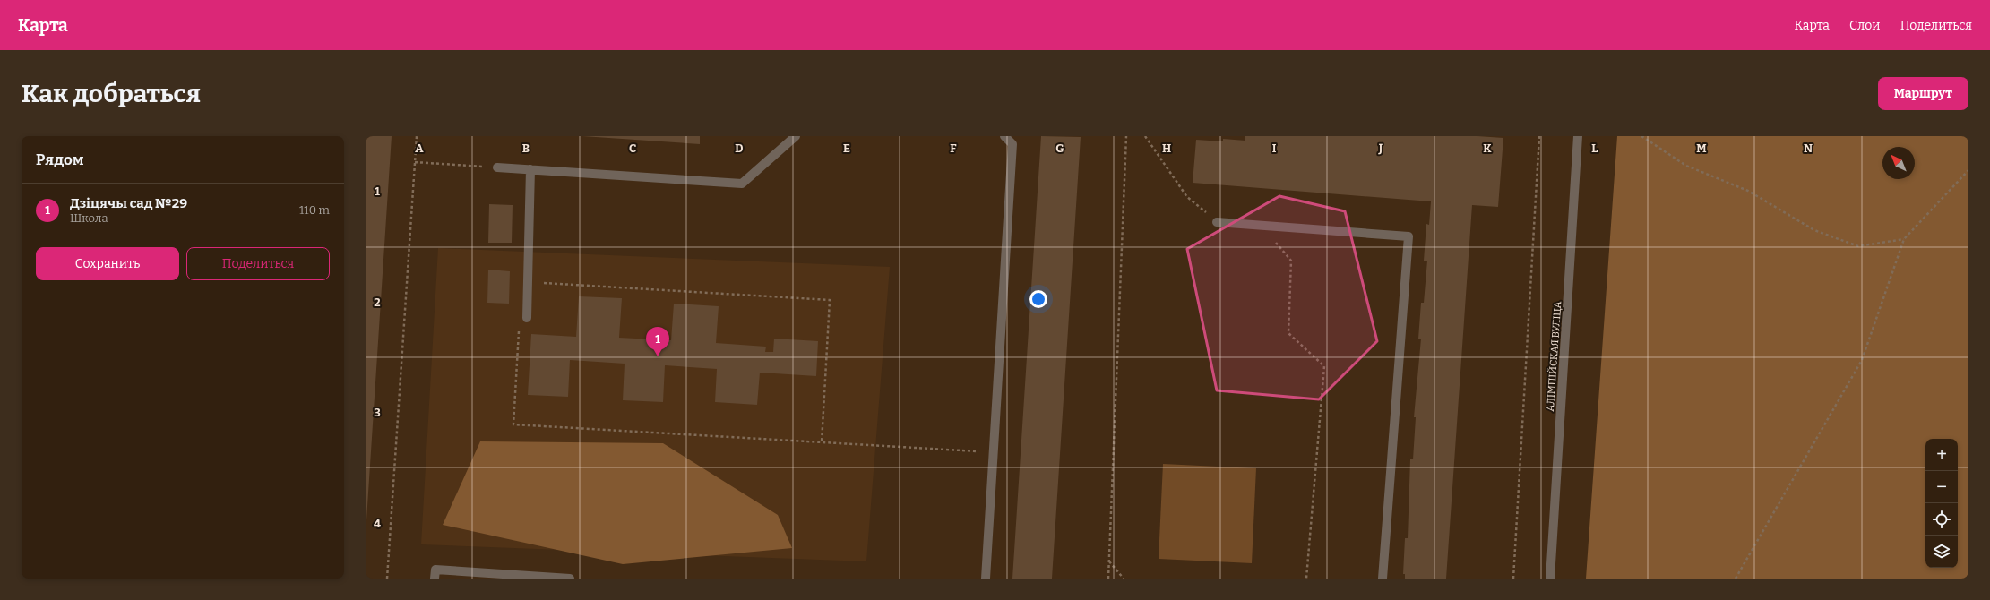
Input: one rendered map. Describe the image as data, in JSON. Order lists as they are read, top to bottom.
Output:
{
  "streets": {
    "street": ["АЛІМПІЙСКАЯ ВУЛІЦА"]
  },
  "north": "top left",
  "page": {
    "header": "Карта",
    "nav": ["Карта", "Слои", "Поделиться"],
    "buttons": [
      "Маршрут",
      ["Сохранить", "Поделиться"]
    ],
    "title": "Как добраться",
    "heading": "Рядом",
    "list": [
      {
        "mark": "1",
        "name": "Дзіцячы сад №29",
        "note": "Школа",
        "value": "110 m"
      }
    ],
    "pins": "1",
    "map_buttons": ["+", "−"]
  },
  "grid": {
    "columns": [
      "A",
      "B",
      "C",
      "D",
      "E",
      "F",
      "G",
      "H",
      "I",
      "J",
      "K",
      "L",
      "M",
      "N"
    ],
    "rows": [
      "1",
      "2",
      "3",
      "4"
    ]
  }
}
